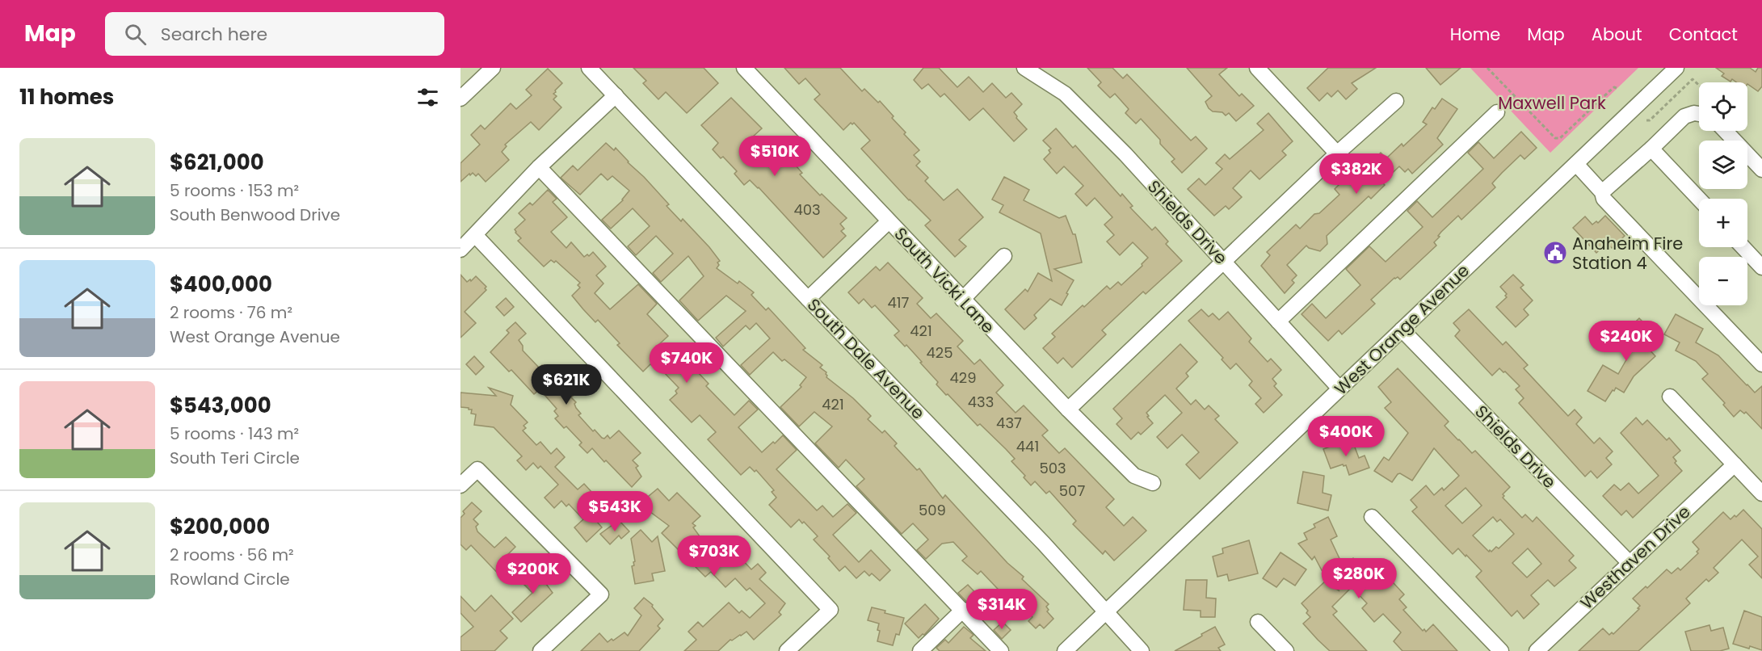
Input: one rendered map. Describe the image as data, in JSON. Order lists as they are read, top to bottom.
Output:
{
  "streets": {
    "street": [
      "Shields Drive",
      "South Vicki Lane",
      "West Orange Avenue",
      "South Dale Avenue",
      "Westhaven Drive"
    ]
  },
  "crossings": [
    ["Shields Drive", "West Orange Avenue"],
    ["Shields Drive", "Westhaven Drive"],
    ["West Orange Avenue", "South Dale Avenue"]
  ],
  "parks": ["Maxwell Park"],
  "places": {
    "public building": ["Anaheim Fire Station 4"]
  },
  "house_numbers": [
    "403",
    "417",
    "421",
    "425",
    "429",
    "433",
    "421",
    "437",
    "441",
    "503",
    "507",
    "509"
  ],
  "page": {
    "header": "Map",
    "search": "Search here",
    "nav": [
      "Home",
      "Map",
      "About",
      "Contact"
    ],
    "heading": "11 homes",
    "map_buttons": ["+", "−"],
    "list": [
      {
        "name": "$621,000",
        "note": "5 rooms · 153 m² · South Benwood Drive"
      },
      {
        "name": "$400,000",
        "note": "2 rooms · 76 m² · West Orange Avenue"
      },
      {
        "name": "$543,000",
        "note": "5 rooms · 143 m² · South Teri Circle"
      },
      {
        "name": "$200,000",
        "note": "2 rooms · 56 m² · Rowland Circle"
      }
    ],
    "price": [
      "$510K",
      "$382K",
      "$240K",
      "$740K",
      "$621K",
      "$400K",
      "$543K",
      "$703K",
      "$200K",
      "$280K",
      "$314K"
    ]
  }
}
